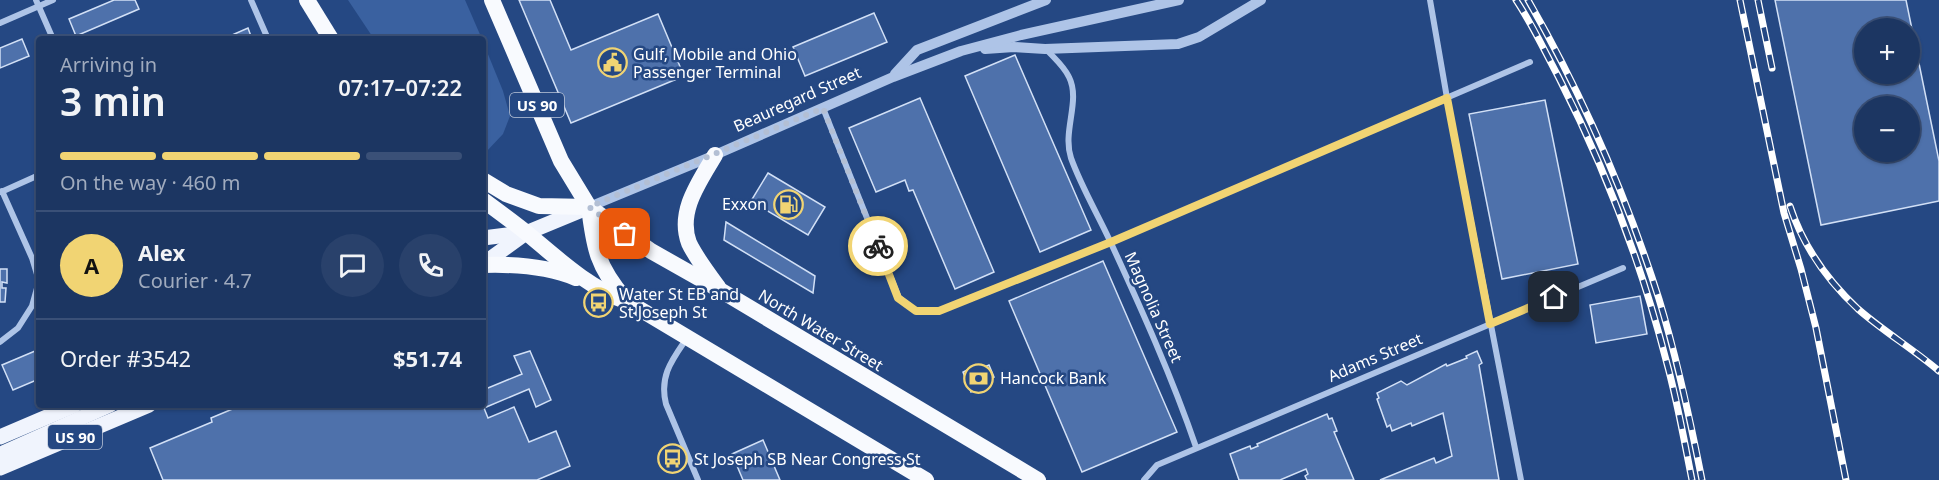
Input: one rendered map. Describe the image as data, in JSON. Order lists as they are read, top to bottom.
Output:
{
  "streets": {
    "highway": ["US 90", "North Water Street"],
    "main road": ["Beauregard Street"],
    "street": ["Magnolia Street", "Adams Street"]
  },
  "crossings": [
    ["Beauregard Street", "US 90"],
    ["Beauregard Street", "North Water Street"],
    ["US 90", "North Water Street"],
    ["Magnolia Street", "Adams Street"]
  ],
  "places": {
    "public building": ["Gulf, Mobile and Ohio Passenger Terminal"],
    "fuel station": ["Exxon"],
    "bus stop": ["Water St EB and St Joseph St", "St Joseph SB Near Congress St"],
    "bank": ["Hancock Bank"]
  },
  "page": {
    "map_buttons": ["+", "−"],
    "heading": ["3 min", "Arriving in", "07:17–07:22"],
    "panel": [
      "Alex",
      "Courier · 4.7",
      "Order #3542",
      "$51.74"
    ],
    "bar": "On the way · 460 m",
    "round": "A"
  }
}
